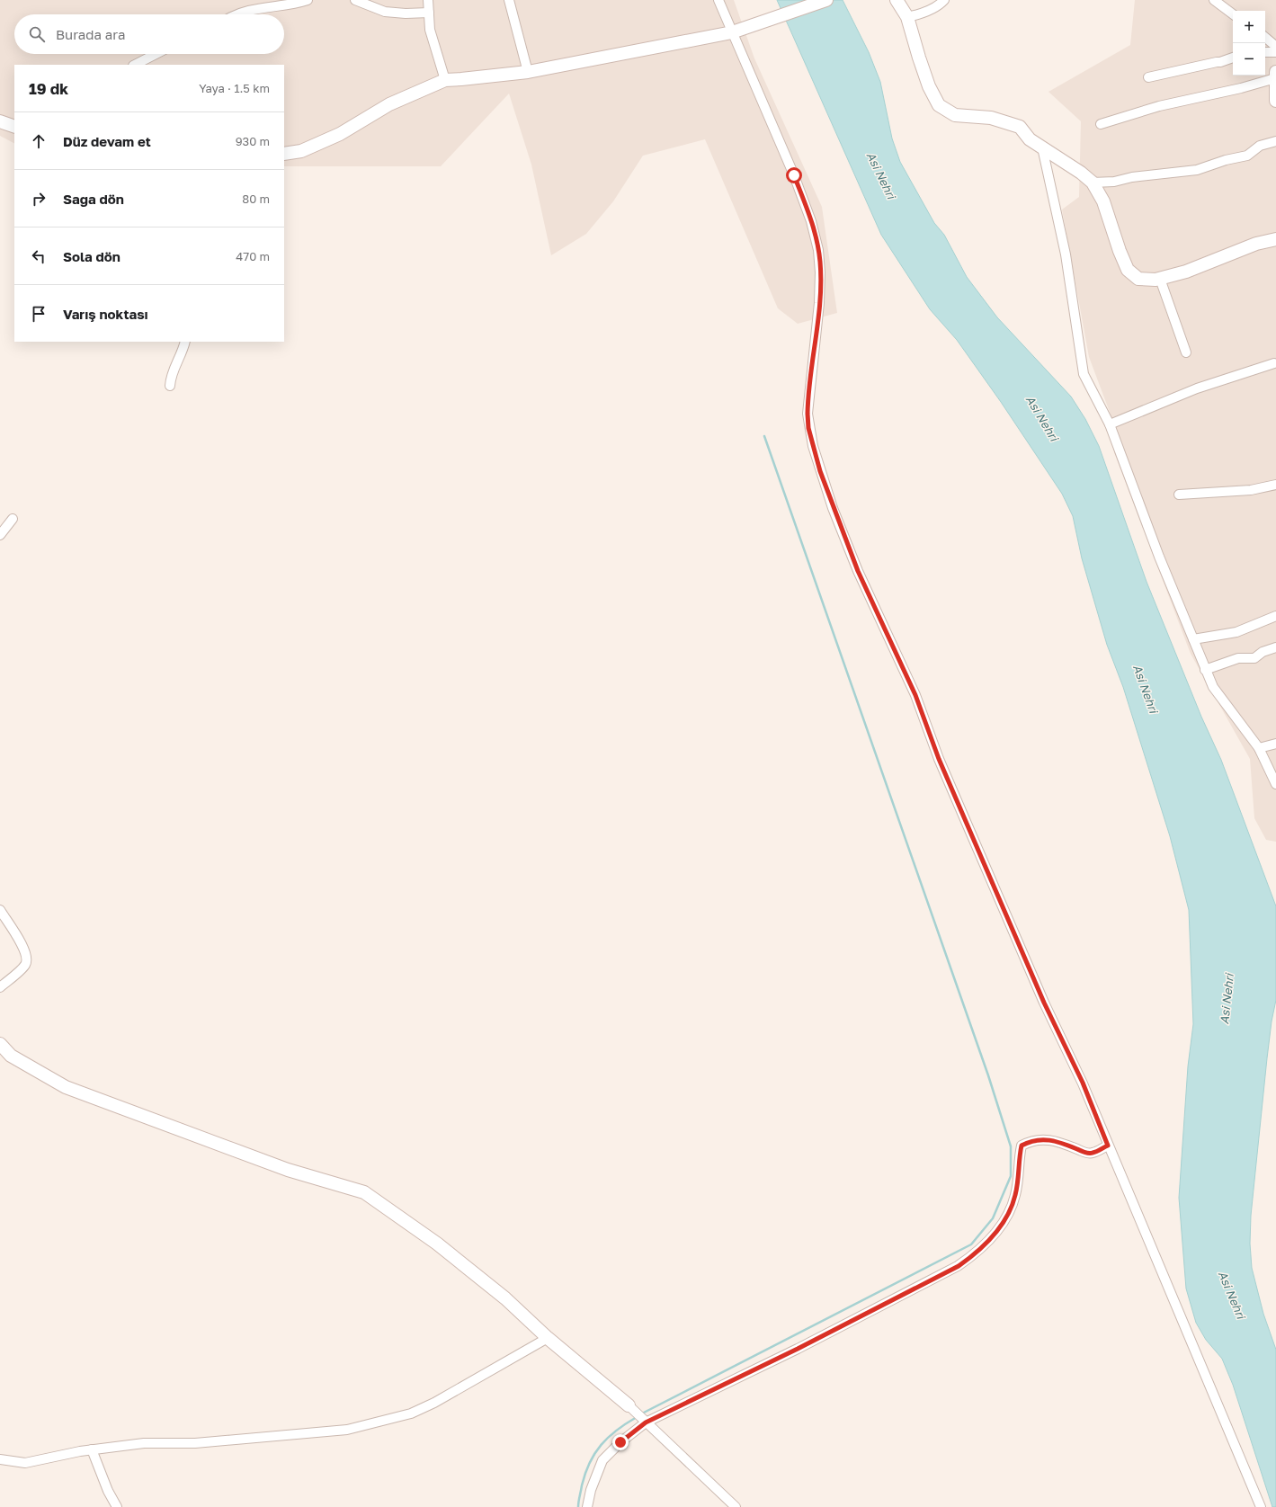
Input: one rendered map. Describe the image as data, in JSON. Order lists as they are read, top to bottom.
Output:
{
  "water": ["Asi Nehri"],
  "page": {
    "map_buttons": ["+", "−"],
    "search": "Burada ara",
    "heading": ["19 dk", "Yaya · 1.5 km"],
    "list": [
      ["Düz devam et", "930 m"],
      ["Sağa dön", "80 m"],
      ["Sola dön", "470 m"],
      "Varış noktası"
    ]
  }
}
